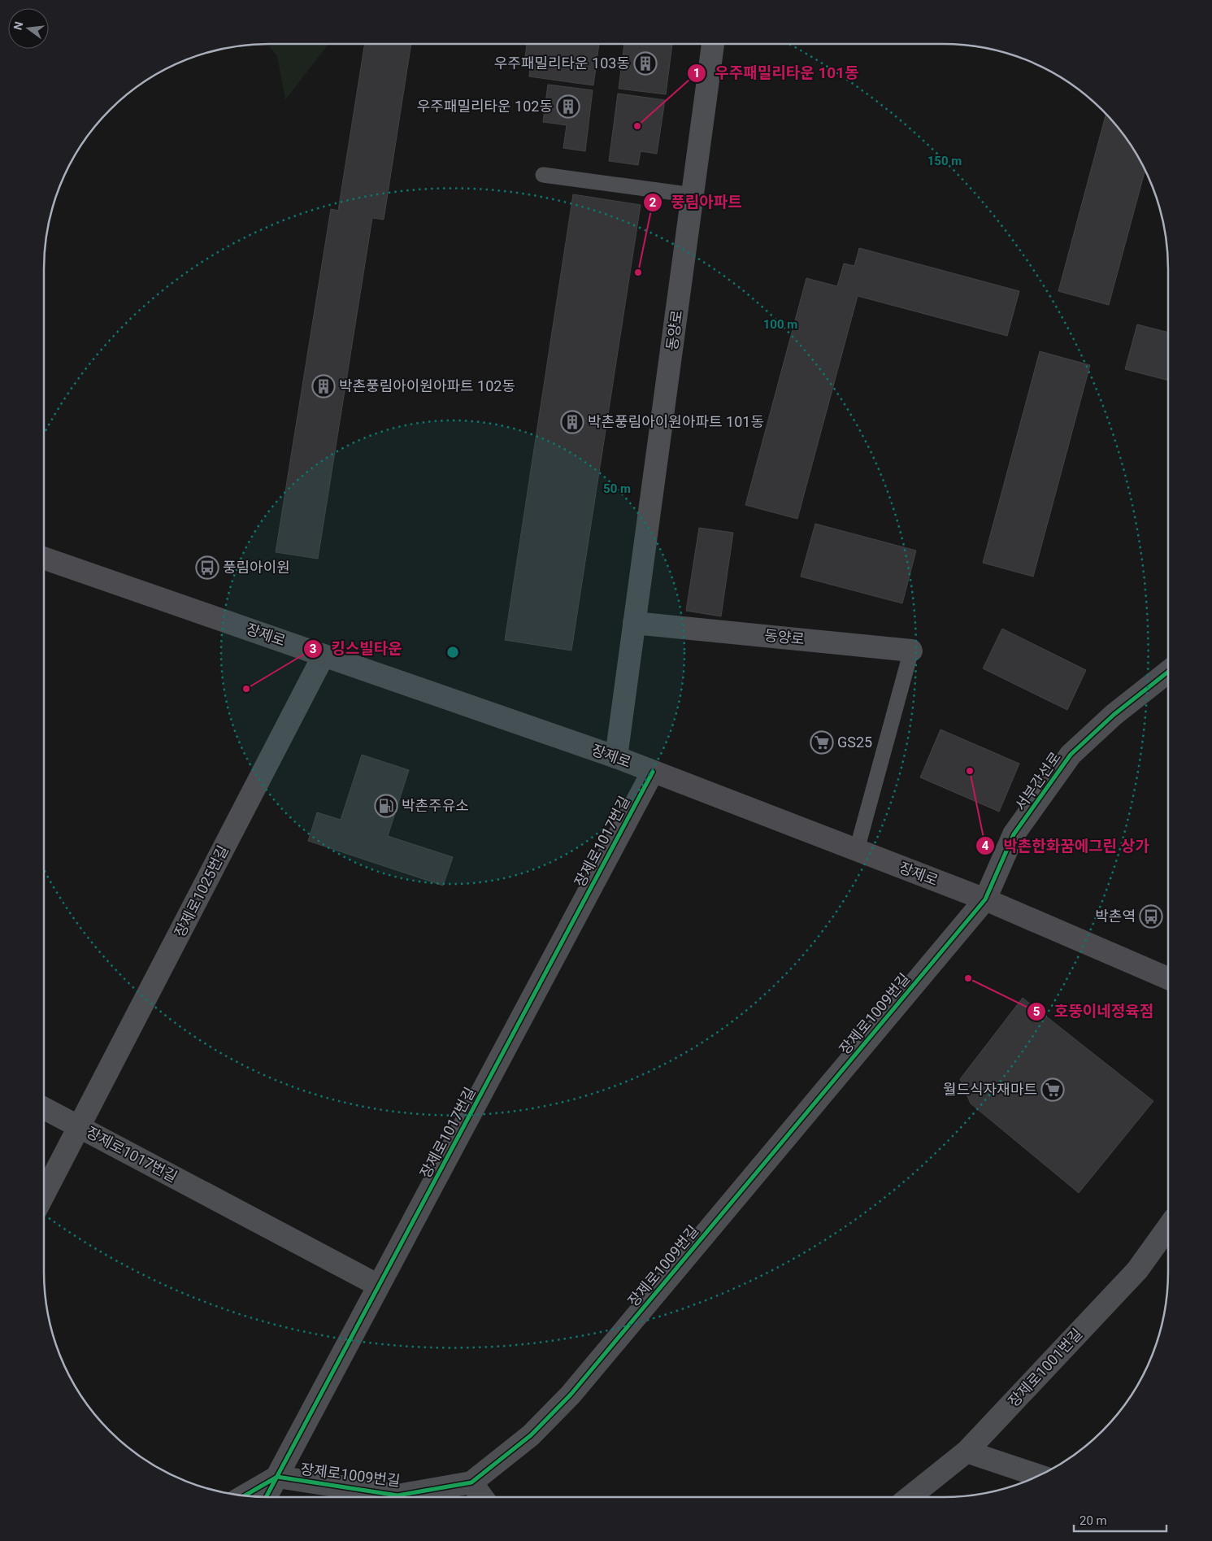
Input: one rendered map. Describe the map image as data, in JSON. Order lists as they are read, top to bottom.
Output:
{
  "streets": {
    "main road": ["장제로"],
    "street": [
      "동양로",
      "서부간선로",
      "장제로1017번길",
      "장제로1025번길",
      "장제로1009번길",
      "장제로1001번길"
    ]
  },
  "crossings": [
    ["동양로", "장제로"],
    ["장제로", "서부간선로"],
    ["장제로", "장제로1017번길"],
    ["장제로", "장제로1025번길"],
    ["장제로", "장제로1009번길"],
    ["서부간선로", "장제로1009번길"],
    ["장제로1017번길", "장제로1025번길"],
    ["장제로1017번길", "장제로1009번길"]
  ],
  "places": {
    "building": [
      "우주패밀리타운 103동",
      "우주패밀리타운 102동",
      "박촌풍림아이원아파트 102동",
      "박촌풍림아이원아파트 101동"
    ],
    "other": [
      "우주패밀리타운 101동",
      "풍림아파트",
      "킹스빌타운",
      "박촌한화꿈에그린 상가",
      "호뚱이네정육점"
    ],
    "bus stop": ["풍림아이원", "박촌역"],
    "supermarket": ["GS25", "월드식자재마트"],
    "fuel station": ["박촌주유소"]
  },
  "scale_bar": "20 m",
  "north": "left",
  "rings": ["150 m", "100 m", "50 m"]
}
